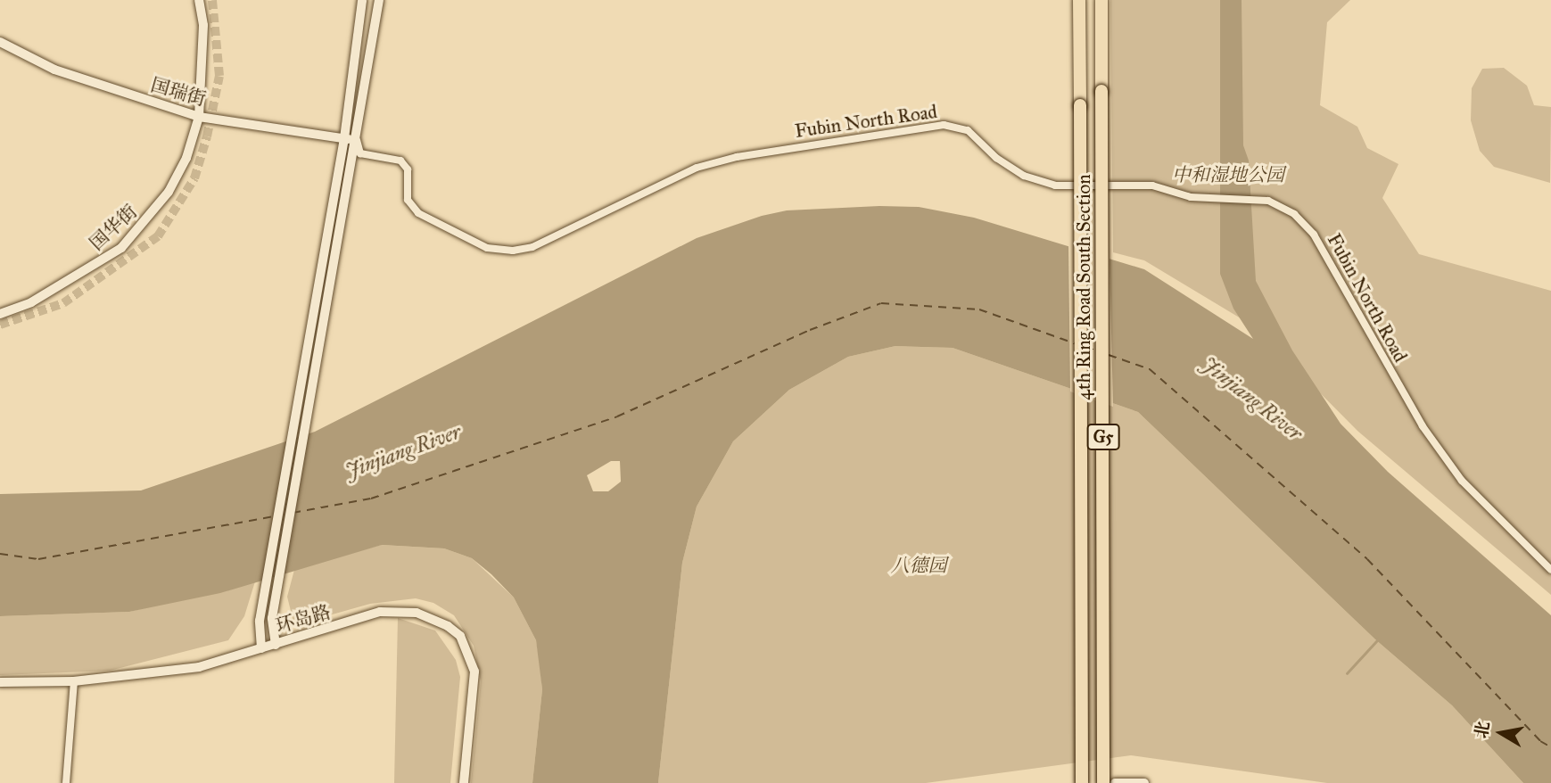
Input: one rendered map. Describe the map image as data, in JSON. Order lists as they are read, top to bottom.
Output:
{
  "streets": {
    "highway": ["4th Ring Road South Section", "G5"],
    "street": [
      "国瑞街",
      "Fubin North Road",
      "国华街",
      "环岛路"
    ]
  },
  "crossings": [
    ["国瑞街", "Fubin North Road"],
    ["国瑞街", "国华街"]
  ],
  "water": ["Jinjiang River"],
  "parks": ["中和湿地公园", "八德园"],
  "north": "left"
}
